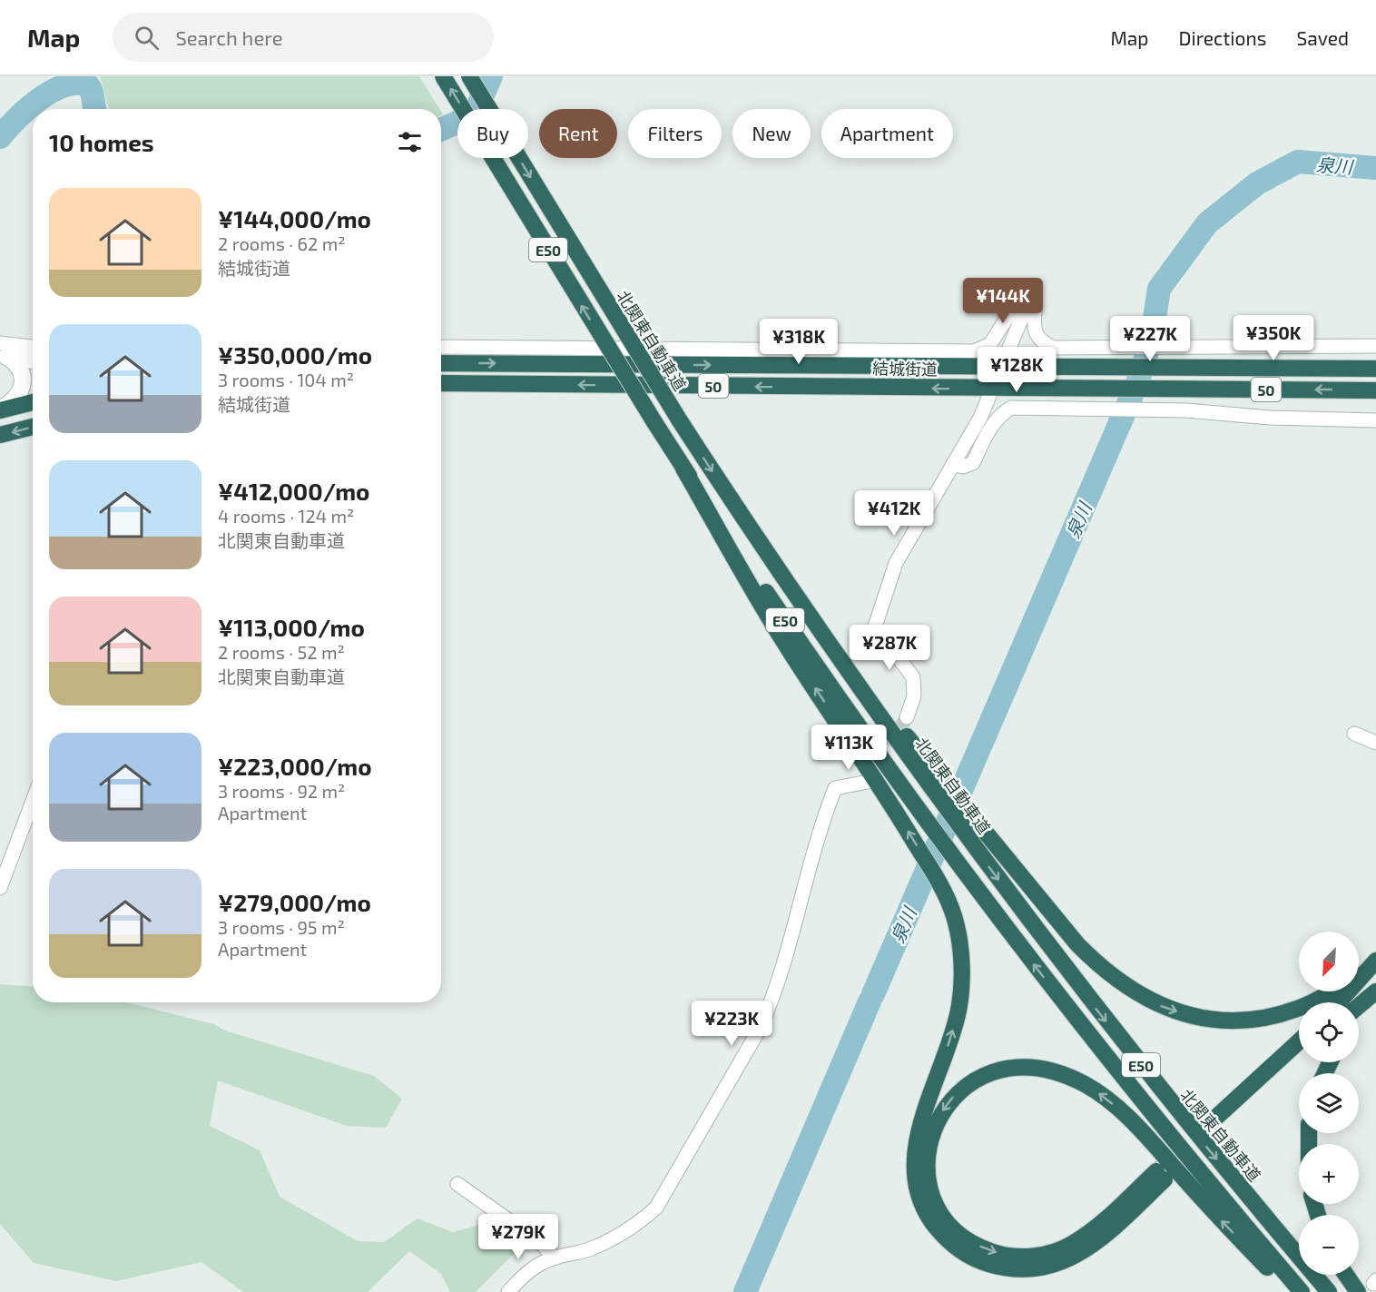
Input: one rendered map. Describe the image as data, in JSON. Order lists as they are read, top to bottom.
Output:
{
  "streets": {
    "highway": [
      "E50",
      "北関東自動車道",
      "結城街道",
      "50"
    ]
  },
  "water": ["泉川"],
  "north": "bottom left",
  "page": {
    "header": "Map",
    "search": "Search here",
    "nav": ["Map", "Directions", "Saved"],
    "chip": [
      "Buy",
      "Rent",
      "Filters",
      "New",
      "Apartment"
    ],
    "heading": "10 homes",
    "list": [
      {
        "name": "¥144,000/mo",
        "note": "2 rooms · 62 m² · 結城街道"
      },
      {
        "name": "¥350,000/mo",
        "note": "3 rooms · 104 m² · 結城街道"
      },
      {
        "name": "¥412,000/mo",
        "note": "4 rooms · 124 m² · 北関東自動車道"
      },
      {
        "name": "¥113,000/mo",
        "note": "2 rooms · 52 m² · 北関東自動車道"
      },
      {
        "name": "¥223,000/mo",
        "note": "3 rooms · 92 m² · Apartment"
      },
      {
        "name": "¥279,000/mo",
        "note": "3 rooms · 95 m² · Apartment"
      }
    ],
    "price": [
      "¥144K",
      "¥350K",
      "¥227K",
      "¥318K",
      "¥128K",
      "¥412K",
      "¥287K",
      "¥113K",
      "¥223K",
      "¥279K"
    ],
    "map_buttons": ["+", "−"]
  }
}
